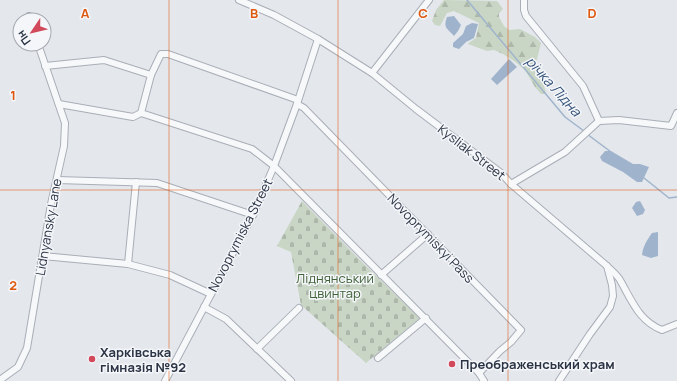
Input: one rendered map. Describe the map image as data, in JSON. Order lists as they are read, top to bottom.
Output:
{
  "streets": {
    "street": [
      "Kysliak Street",
      "Lidnyansky Lane",
      "Novoprymiska Street",
      "Novoprymiskyi Pass"
    ]
  },
  "crossings": [
    ["Kysliak Street", "Novoprymiska Street"],
    ["Novoprymiska Street", "Novoprymiskyi Pass"]
  ],
  "water": ["річка Лідна"],
  "parks": ["Ліднянський цвинтар"],
  "places": ["Харківська гімназія №92", "Преображенський храм"],
  "north": "bottom left",
  "grid": {
    "columns": [
      "A",
      "B",
      "C",
      "D"
    ],
    "rows": ["1", "2"]
  }
}
